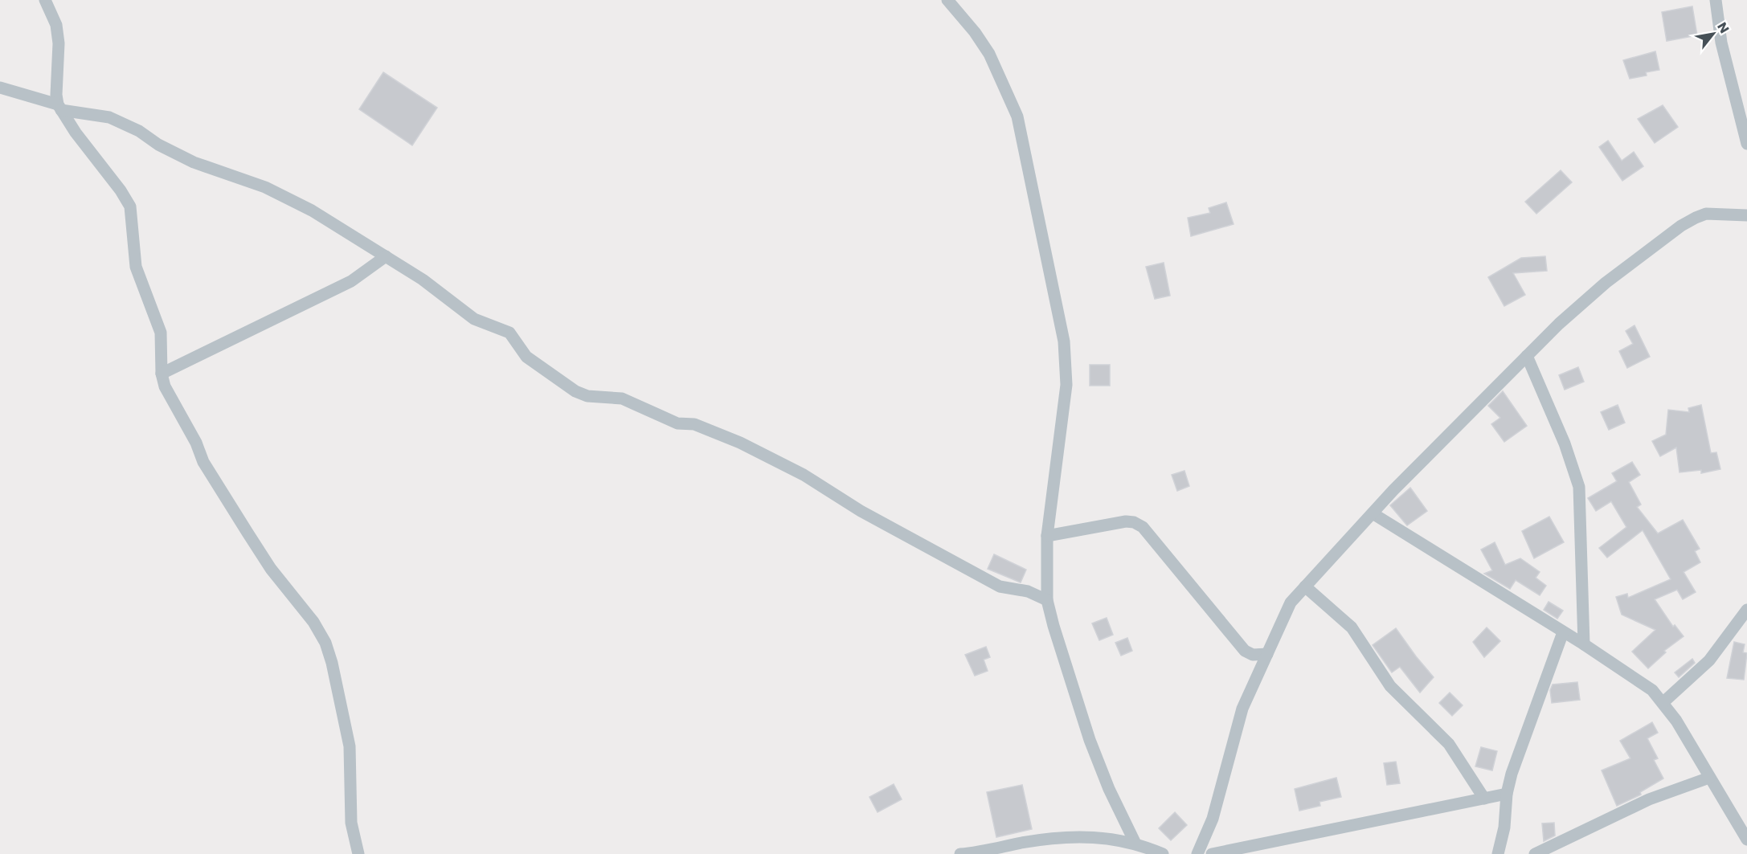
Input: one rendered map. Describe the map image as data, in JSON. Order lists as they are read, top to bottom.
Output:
{
  "north": "top right"
}
